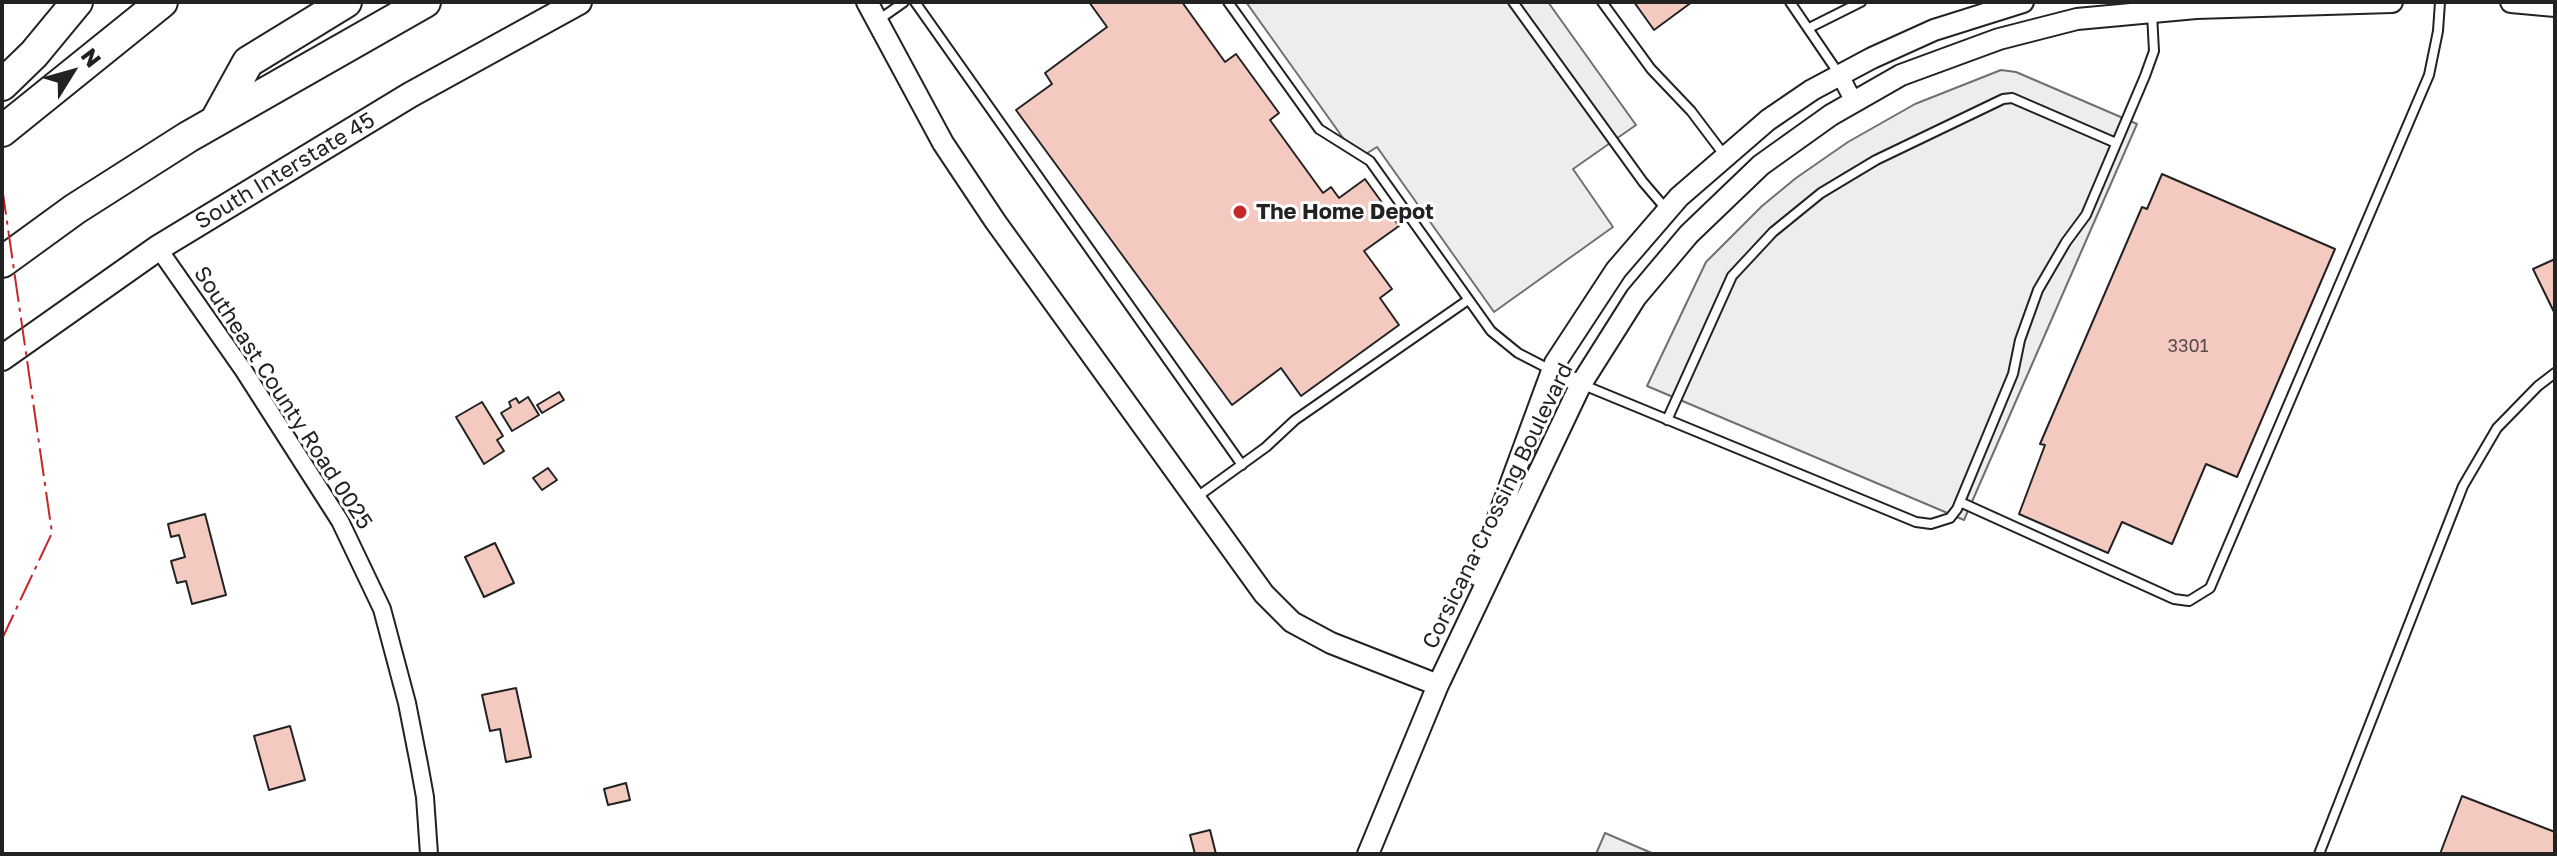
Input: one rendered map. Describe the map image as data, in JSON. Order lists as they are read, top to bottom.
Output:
{
  "streets": {
    "main road": ["South Interstate 45"],
    "street": ["Southeast County Road 0025", "Corsicana Crossing Boulevard"]
  },
  "crossings": [
    ["South Interstate 45", "Southeast County Road 0025"]
  ],
  "places": ["The Home Depot"],
  "house_numbers": ["3301"],
  "north": "top right"
}
